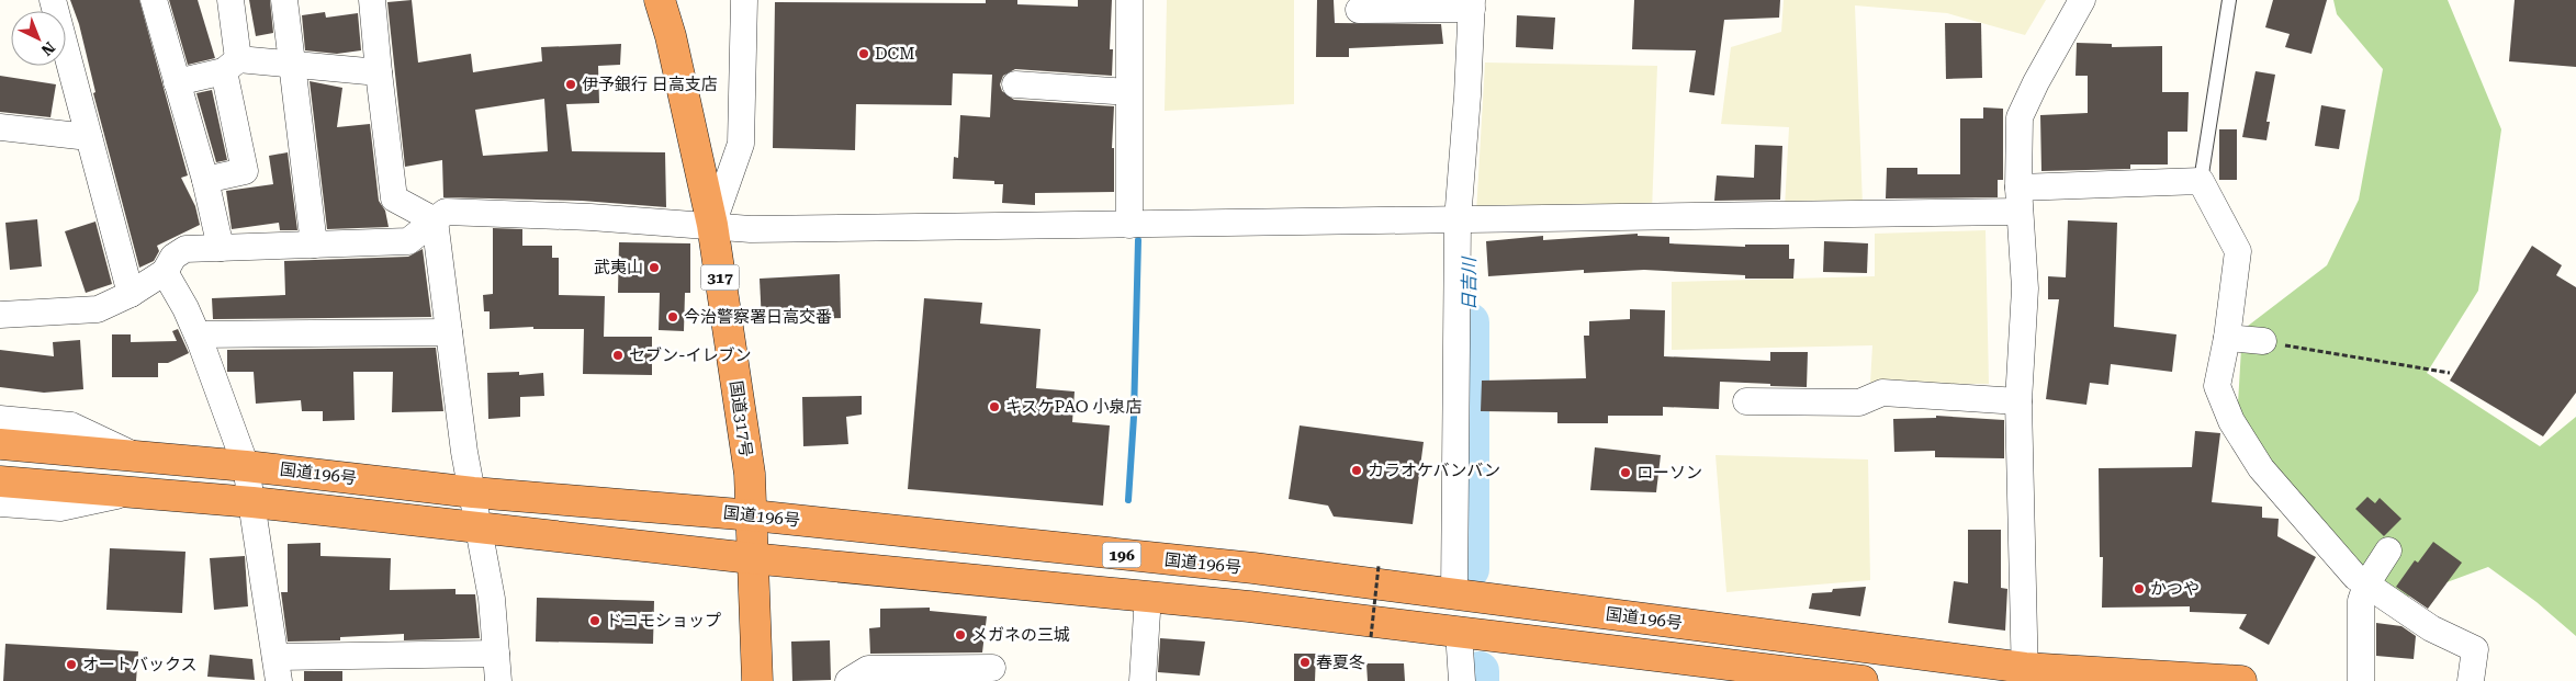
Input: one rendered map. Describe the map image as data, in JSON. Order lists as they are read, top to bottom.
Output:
{
  "streets": {
    "highway": [
      "317",
      "国道317号",
      "国道196号",
      "196"
    ]
  },
  "crossings": [
    ["国道317号", "国道196号"],
    ["国道317号", "196"]
  ],
  "water": ["日吉川"],
  "places": [
    "DCM",
    "伊予銀行 日高支店",
    "武夷山",
    "今治警察署日高交番",
    "セブン-イレブン",
    "キスケPAO 小泉店",
    "カラオケバンバン",
    "ローソン",
    "かつや",
    "ドコモショップ",
    "メガネの三城",
    "春夏冬",
    "オートバックス"
  ],
  "north": "bottom right"
}
